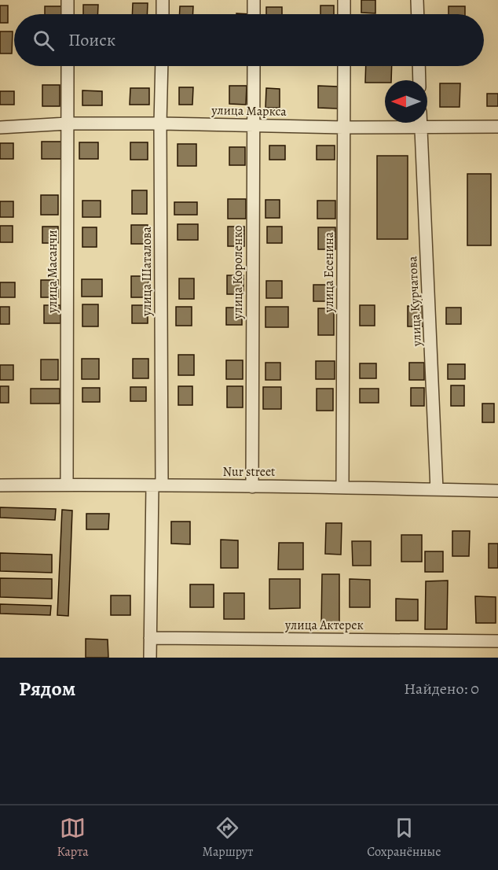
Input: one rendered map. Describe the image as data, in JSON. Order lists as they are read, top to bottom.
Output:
{
  "streets": {
    "street": [
      "улица Маркса",
      "улица Масанчи",
      "улица Шаталова",
      "улица Короленко",
      "улица Есенина",
      "улица Курчатова",
      "Nur street",
      "улица Актерек"
    ]
  },
  "crossings": [
    ["улица Маркса", "улица Масанчи"],
    ["улица Маркса", "улица Шаталова"],
    ["улица Маркса", "улица Короленко"],
    ["улица Маркса", "улица Есенина"],
    ["улица Маркса", "улица Курчатова"],
    ["улица Масанчи", "Nur street"],
    ["улица Шаталова", "Nur street"],
    ["улица Шаталова", "улица Актерек"],
    ["улица Короленко", "Nur street"],
    ["улица Есенина", "Nur street"],
    ["улица Курчатова", "Nur street"]
  ],
  "north": "left",
  "page": {
    "search": "Поиск",
    "heading": ["Рядом", "Найдено: 0"],
    "nav": ["Карта", "Маршрут", "Сохранённые"]
  }
}
